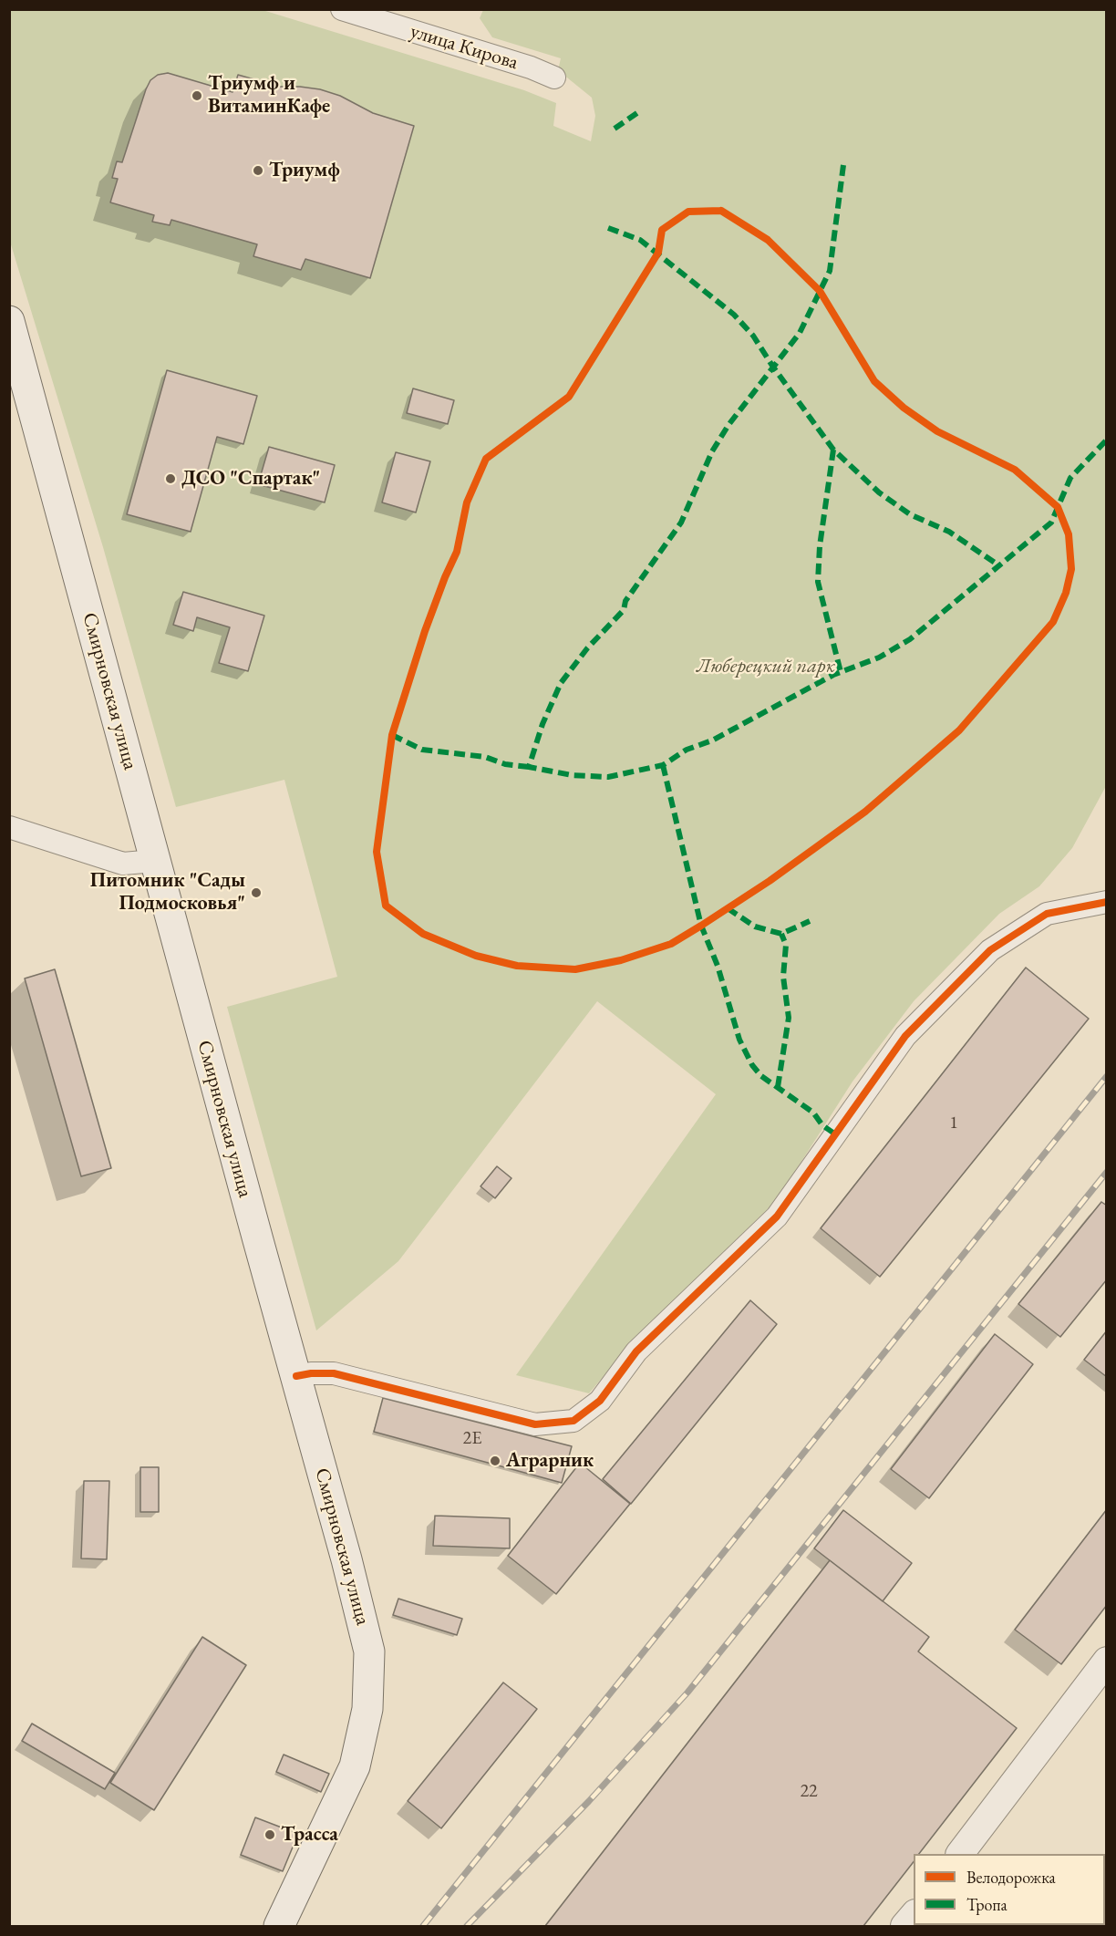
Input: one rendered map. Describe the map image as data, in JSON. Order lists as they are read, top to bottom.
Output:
{
  "streets": {
    "main road": ["Смирновская улица"],
    "street": ["улица Кирова"]
  },
  "parks": ["Люберецкий парк"],
  "places": [
    "Триумф и ВитаминКафе",
    "Триумф",
    "ДСО \"Спартак\"",
    "Питомник \"Сады Подмосковья\"",
    "Аграрник",
    "Трасса"
  ],
  "house_numbers": ["1", "2Е", "22"],
  "legend": ["Велодорожка", "Тропа"]
}
